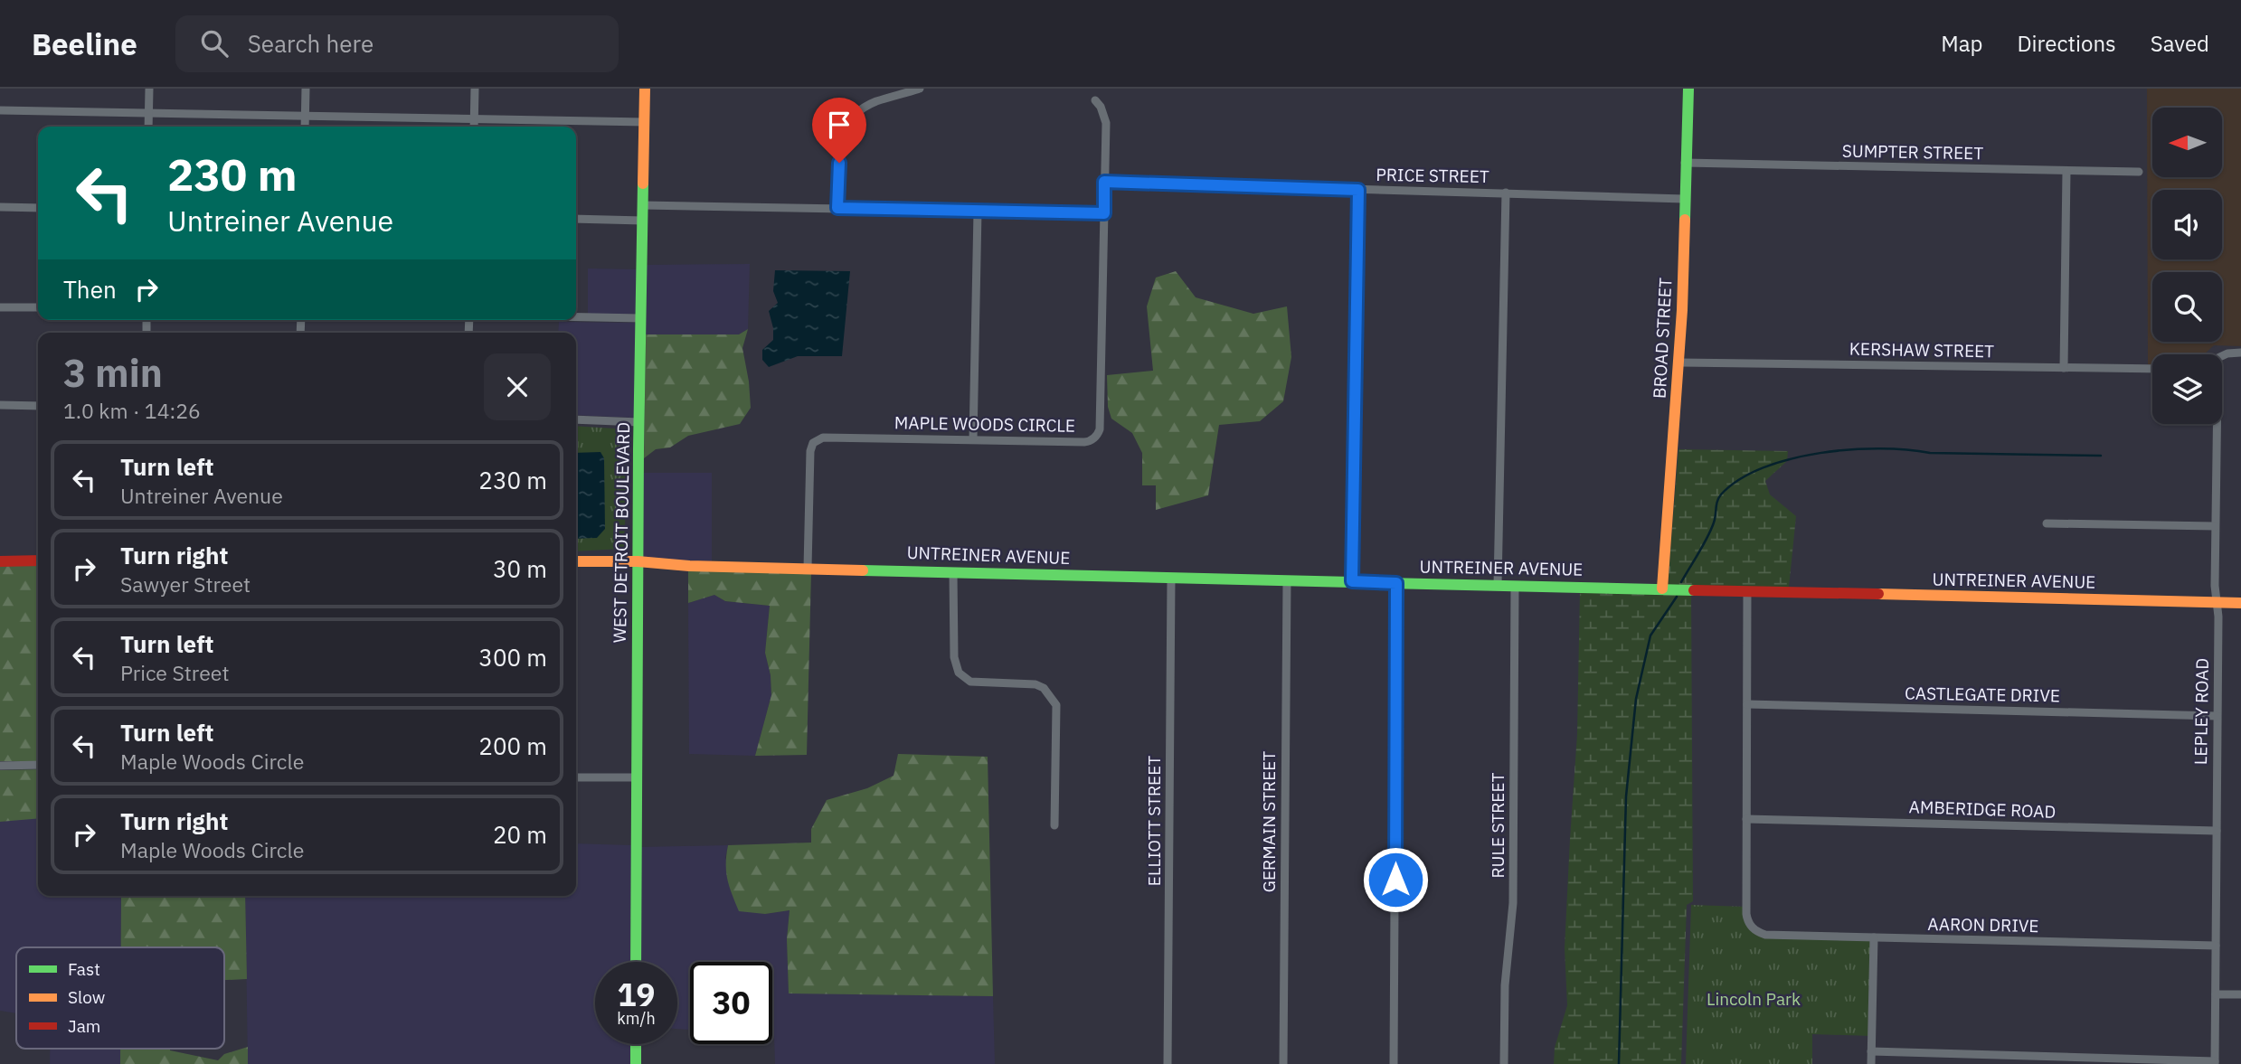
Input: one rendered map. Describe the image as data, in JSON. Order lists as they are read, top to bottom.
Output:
{
  "streets": {
    "street": [
      "SUMPTER STREET",
      "PRICE STREET",
      "BROAD STREET",
      "KERSHAW STREET",
      "MAPLE WOODS CIRCLE",
      "WEST DETROIT BOULEVARD",
      "UNTREINER AVENUE",
      "CASTLEGATE DRIVE",
      "LEPLEY ROAD",
      "AMBERIDGE ROAD",
      "ELLIOTT STREET",
      "GERMAIN STREET",
      "RULE STREET",
      "AARON DRIVE"
    ]
  },
  "crossings": [
    ["SUMPTER STREET", "BROAD STREET"],
    ["PRICE STREET", "BROAD STREET"],
    ["PRICE STREET", "MAPLE WOODS CIRCLE"],
    ["BROAD STREET", "KERSHAW STREET"],
    ["BROAD STREET", "UNTREINER AVENUE"],
    ["MAPLE WOODS CIRCLE", "UNTREINER AVENUE"],
    ["WEST DETROIT BOULEVARD", "UNTREINER AVENUE"],
    ["UNTREINER AVENUE", "LEPLEY ROAD"],
    ["UNTREINER AVENUE", "ELLIOTT STREET"],
    ["UNTREINER AVENUE", "GERMAIN STREET"],
    ["UNTREINER AVENUE", "RULE STREET"],
    ["CASTLEGATE DRIVE", "LEPLEY ROAD"],
    ["LEPLEY ROAD", "AMBERIDGE ROAD"],
    ["LEPLEY ROAD", "AARON DRIVE"],
    ["AMBERIDGE ROAD", "AARON DRIVE"]
  ],
  "parks": ["Lincoln Park"],
  "legend": ["Fast", "Slow", "Jam"],
  "north": "left",
  "page": {
    "header": "Beeline",
    "search": "Search here",
    "nav": ["Map", "Directions", "Saved"],
    "turn": ["230 m", "Untreiner Avenue"],
    "then": "Then",
    "heading": ["3 min", "1.0 km · 14:26"],
    "list": [
      {
        "name": "Turn left",
        "note": "Untreiner Avenue",
        "value": "230 m"
      },
      {
        "name": "Turn right",
        "note": "Sawyer Street",
        "value": "30 m"
      },
      {
        "name": "Turn left",
        "note": "Price Street",
        "value": "300 m"
      },
      {
        "name": "Turn left",
        "note": "Maple Woods Circle",
        "value": "200 m"
      },
      {
        "name": "Turn right",
        "note": "Maple Woods Circle",
        "value": "20 m"
      }
    ],
    "speed": "19 km/h",
    "limit": "30"
  }
}
